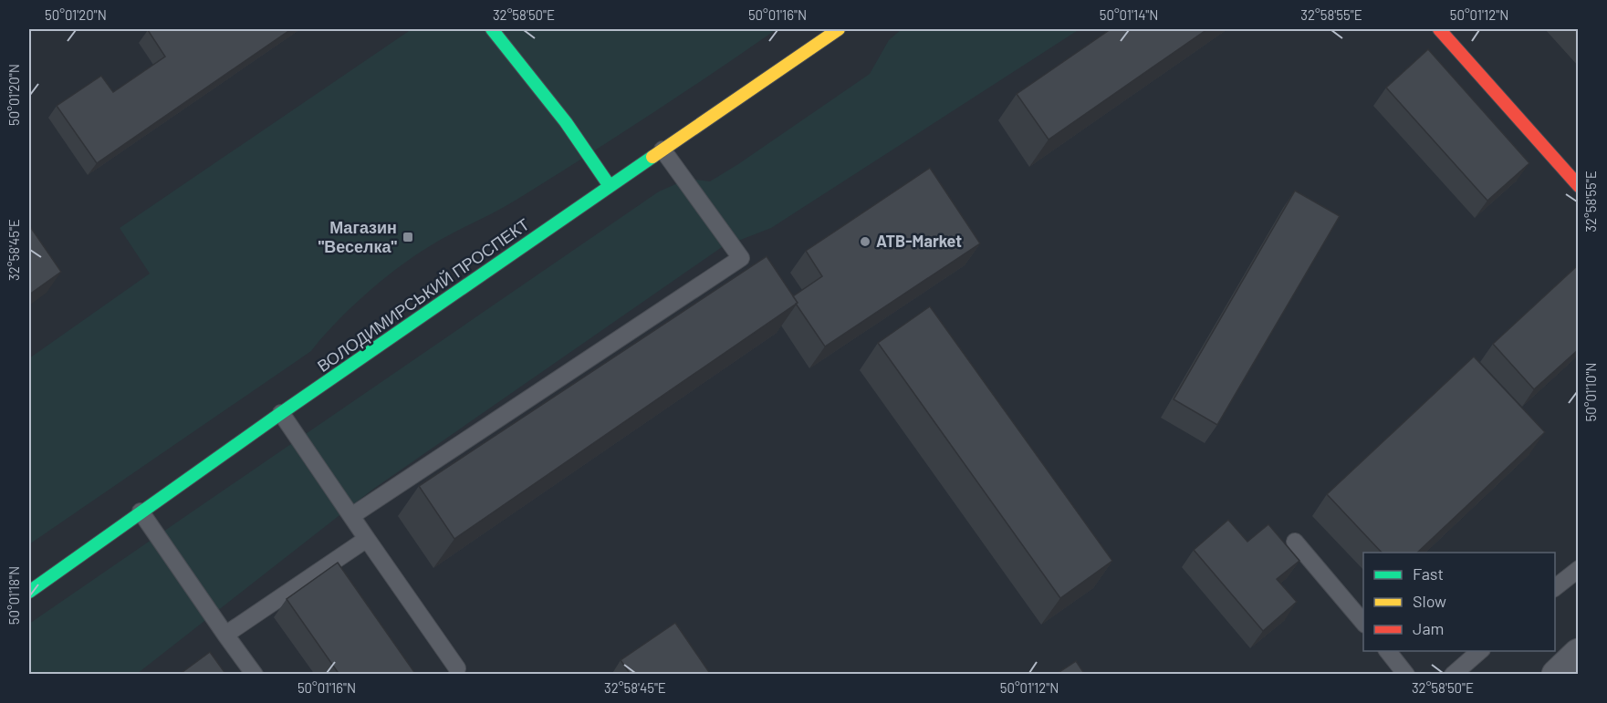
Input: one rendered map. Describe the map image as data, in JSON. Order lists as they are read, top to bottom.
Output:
{
  "streets": {
    "main road": ["ВОЛОДИМИРСЬКИЙ ПРОСПЕКТ"]
  },
  "places": {
    "transit": ["Магазин \"Веселка\""],
    "other": ["ATB-Market"]
  },
  "legend": ["Fast", "Slow", "Jam"],
  "coordinates": [
    "50°01'20\"N",
    "32°58'50\"E",
    "50°01'16\"N",
    "50°01'14\"N",
    "32°58'55\"E",
    "50°01'12\"N",
    "32°58'45\"E",
    "50°01'10\"N",
    "50°01'18\"N"
  ]
}
